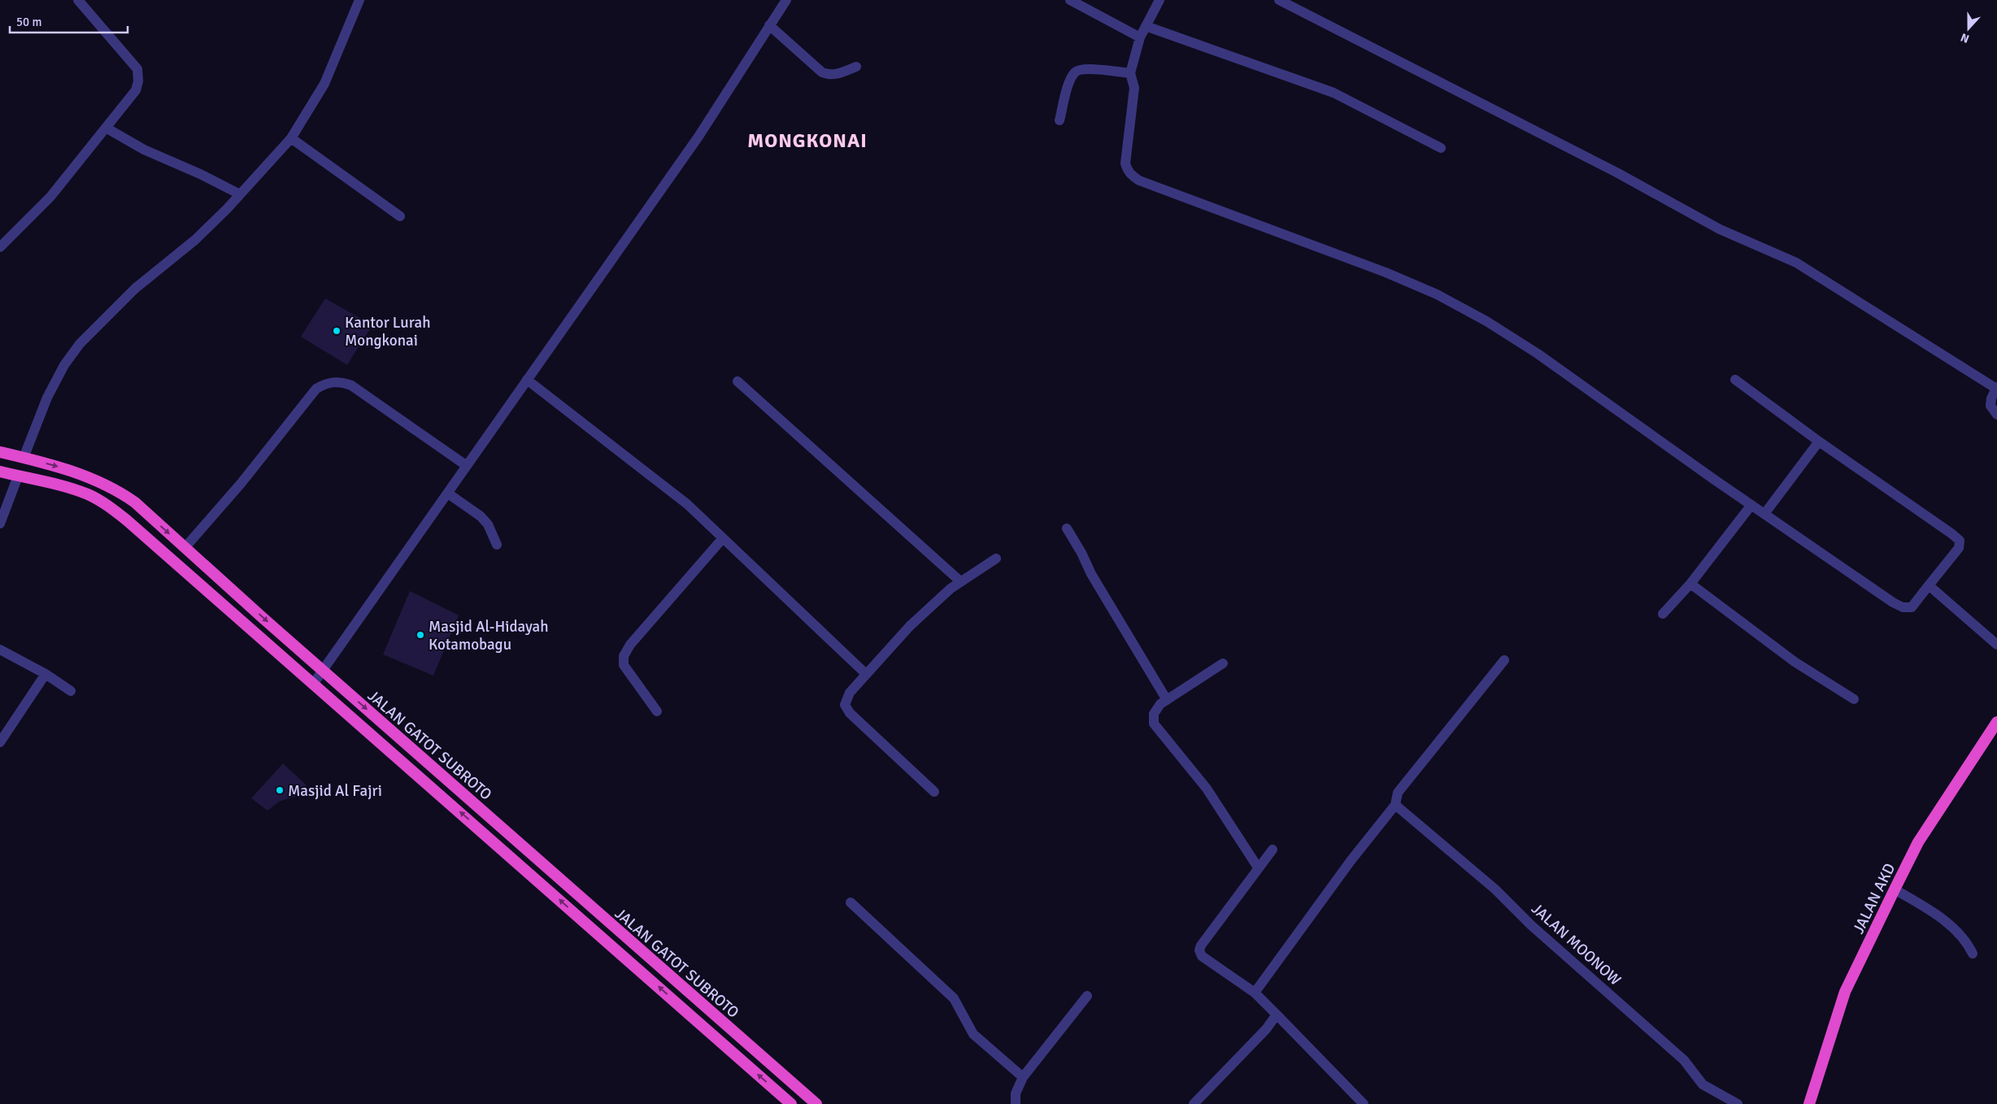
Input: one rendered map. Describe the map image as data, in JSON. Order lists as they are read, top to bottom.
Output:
{
  "streets": {
    "highway": ["JALAN GATOT SUBROTO", "JALAN AKD"],
    "street": ["JALAN MOONOW"]
  },
  "districts": ["MONGKONAI"],
  "places": ["Kantor Lurah Mongkonai", "Masjid Al-Hidayah Kotamobagu", "Masjid Al Fajri"],
  "scale_bar": "50 m",
  "north": "bottom"
}
